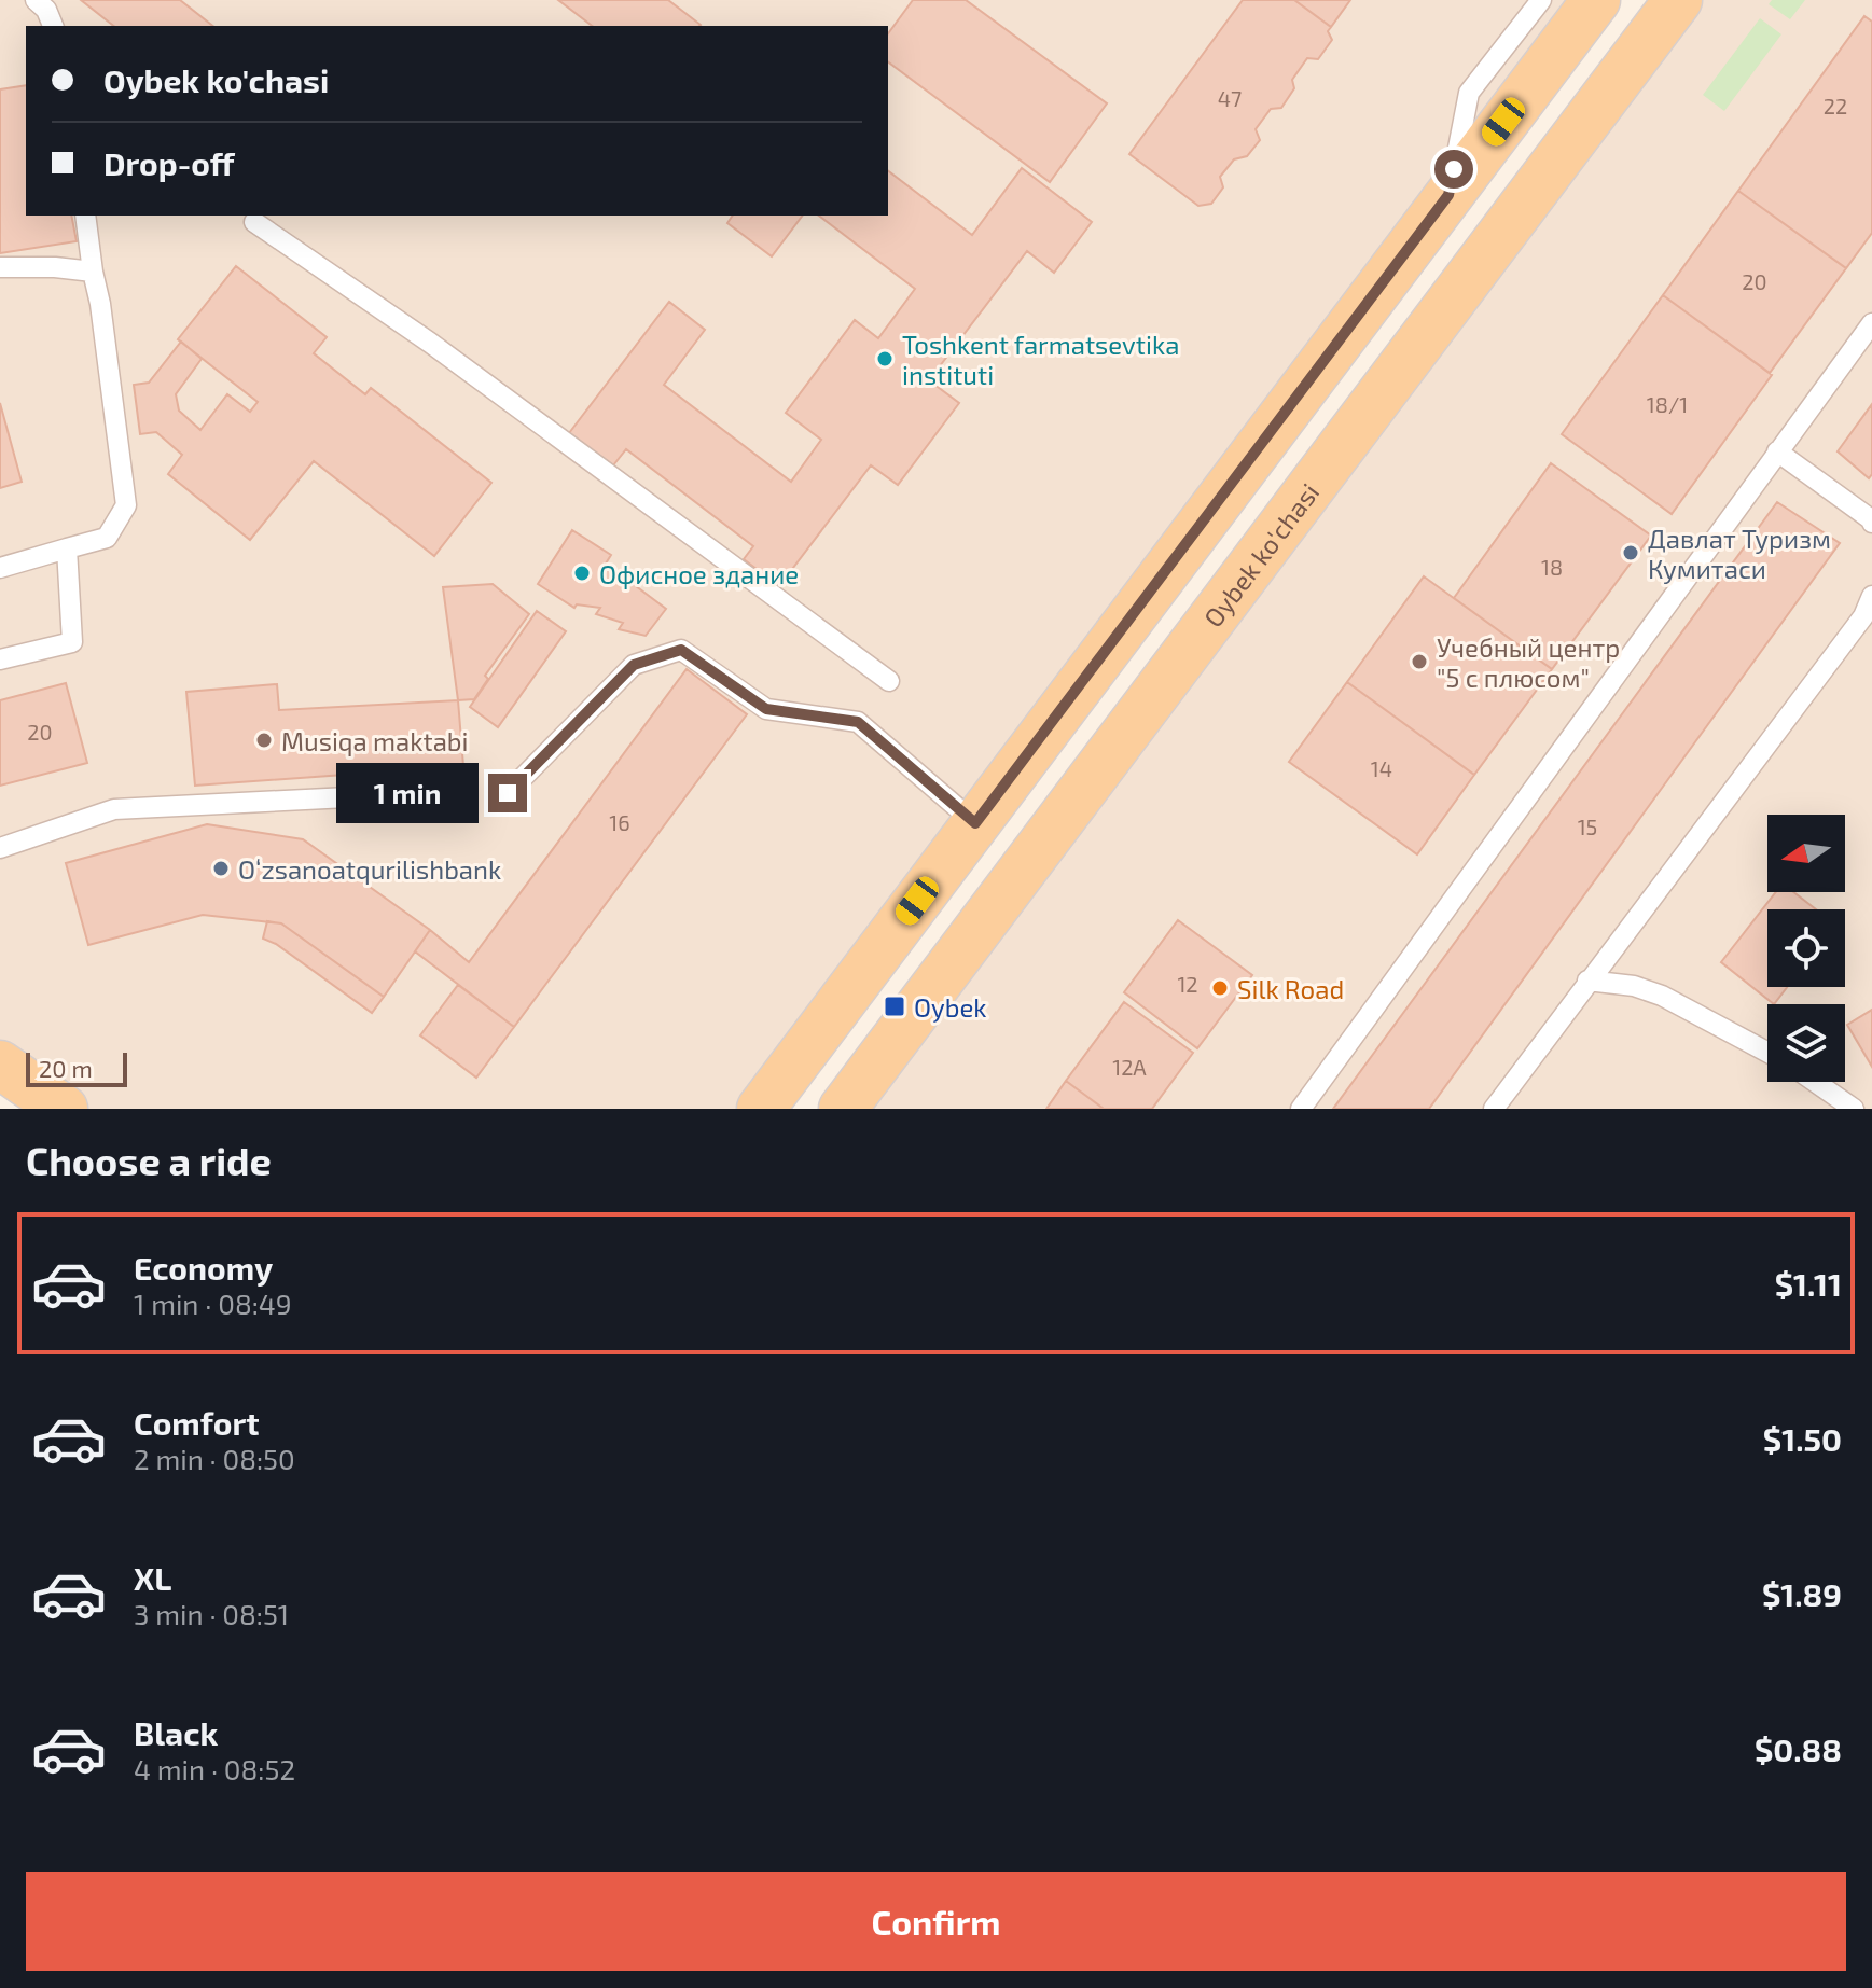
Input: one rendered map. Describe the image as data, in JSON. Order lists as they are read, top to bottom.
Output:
{
  "streets": {
    "main road": ["Oybek ko'chasi"]
  },
  "places": {
    "other": [
      "Toshkent farmatsevtika instituti",
      "Давлат Туризм Кумитаси",
      "Офисное здание",
      "Учебный центр \"5 с плюсом\"",
      "Musiqa maktabi",
      "Oʻzsanoatqurilishbank",
      "Silk Road"
    ],
    "transit": ["Oybek"]
  },
  "house_numbers": [
    "47",
    "22",
    "20",
    "18/1",
    "18",
    "20",
    "14",
    "16",
    "15",
    "12",
    "12A"
  ],
  "scale_bar": "20 m",
  "north": "left",
  "page": {
    "banner": ["Oybek ko'chasi", "Drop-off"],
    "bubble": "1 min",
    "scale": "20 m",
    "heading": "Choose a ride",
    "list": [
      {
        "name": "Economy",
        "note": "1 min · 08:49",
        "value": "$1.11"
      },
      {
        "name": "Comfort",
        "note": "2 min · 08:50",
        "value": "$1.50"
      },
      {
        "name": "XL",
        "note": "3 min · 08:51",
        "value": "$1.89"
      },
      {
        "name": "Black",
        "note": "4 min · 08:52",
        "value": "$0.88"
      }
    ],
    "buttons": "Confirm"
  }
}
